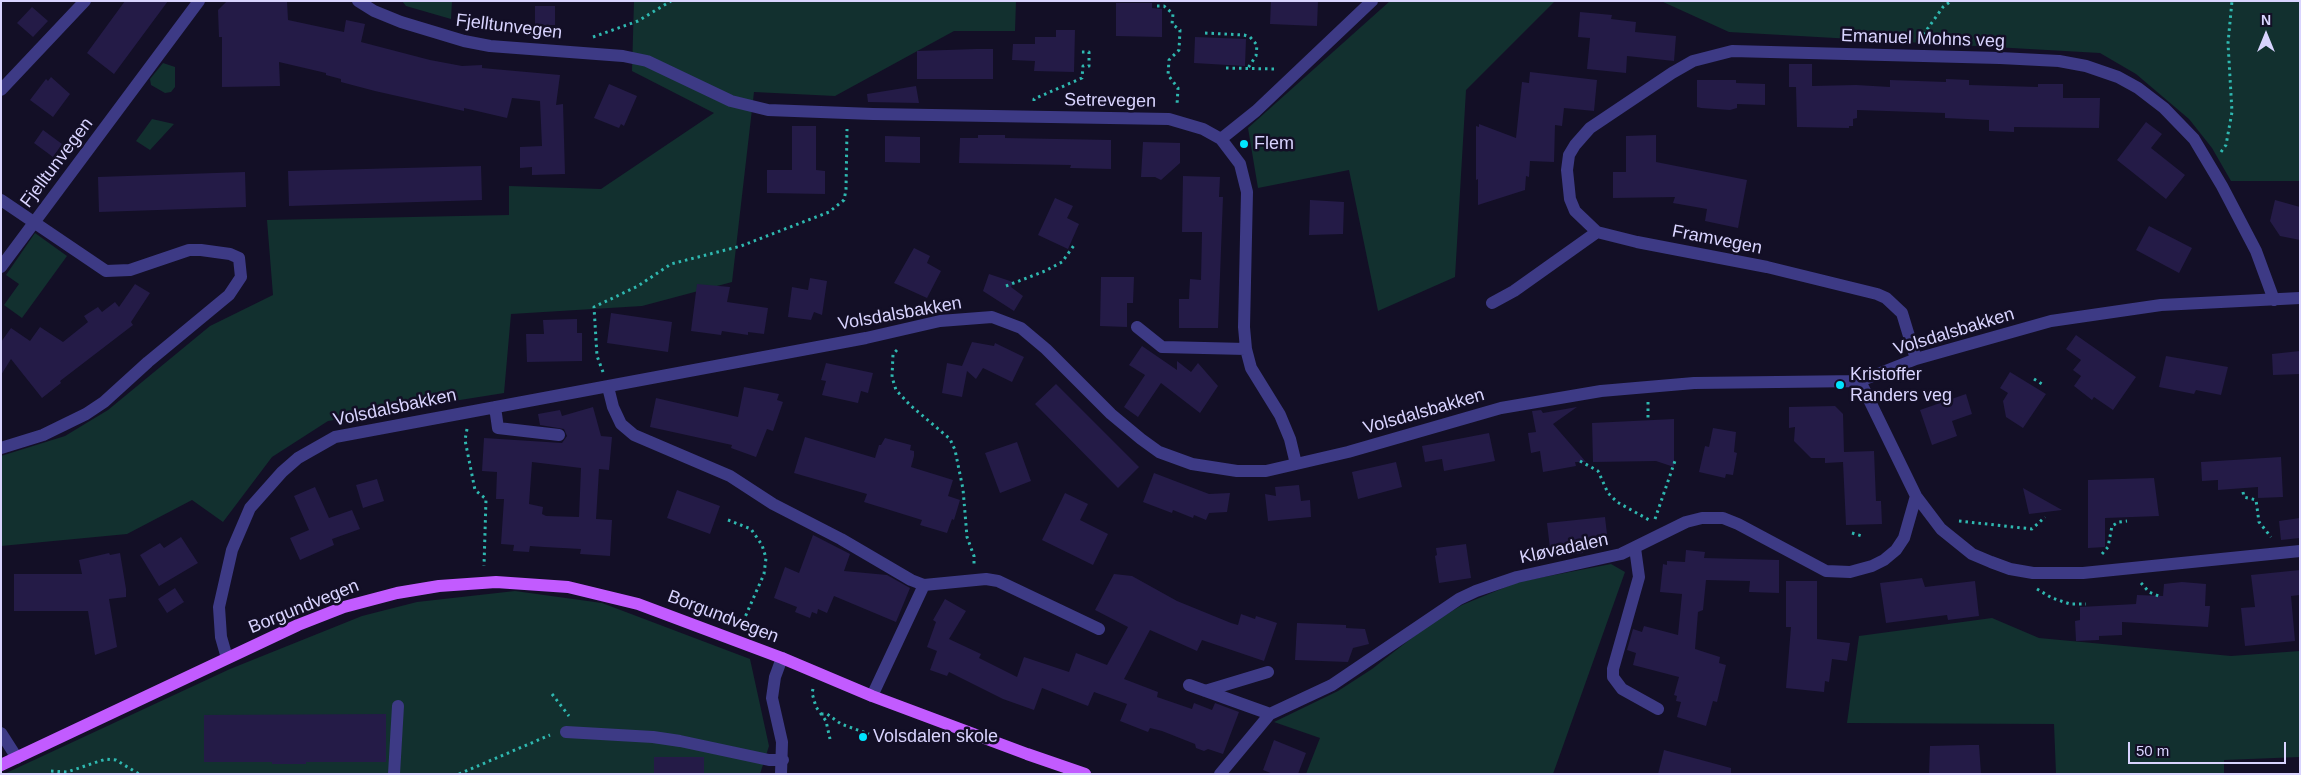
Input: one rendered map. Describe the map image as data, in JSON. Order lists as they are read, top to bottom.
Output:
{
  "streets": {
    "main road": ["Borgundvegen"],
    "street": [
      "Fjelltunvegen",
      "Emanuel Mohns veg",
      "Setrevegen",
      "Framvegen",
      "Volsdalsbakken",
      "Kløvadalen"
    ]
  },
  "crossings": [
    ["Fjelltunvegen", "Setrevegen"],
    ["Emanuel Mohns veg", "Framvegen"],
    ["Emanuel Mohns veg", "Volsdalsbakken"],
    ["Setrevegen", "Volsdalsbakken"],
    ["Framvegen", "Volsdalsbakken"],
    ["Volsdalsbakken", "Borgundvegen"]
  ],
  "places": ["Flem", "Kristoffer Randers veg", "Volsdalen skole"],
  "scale_bar": "50 m",
  "north": "top"
}
